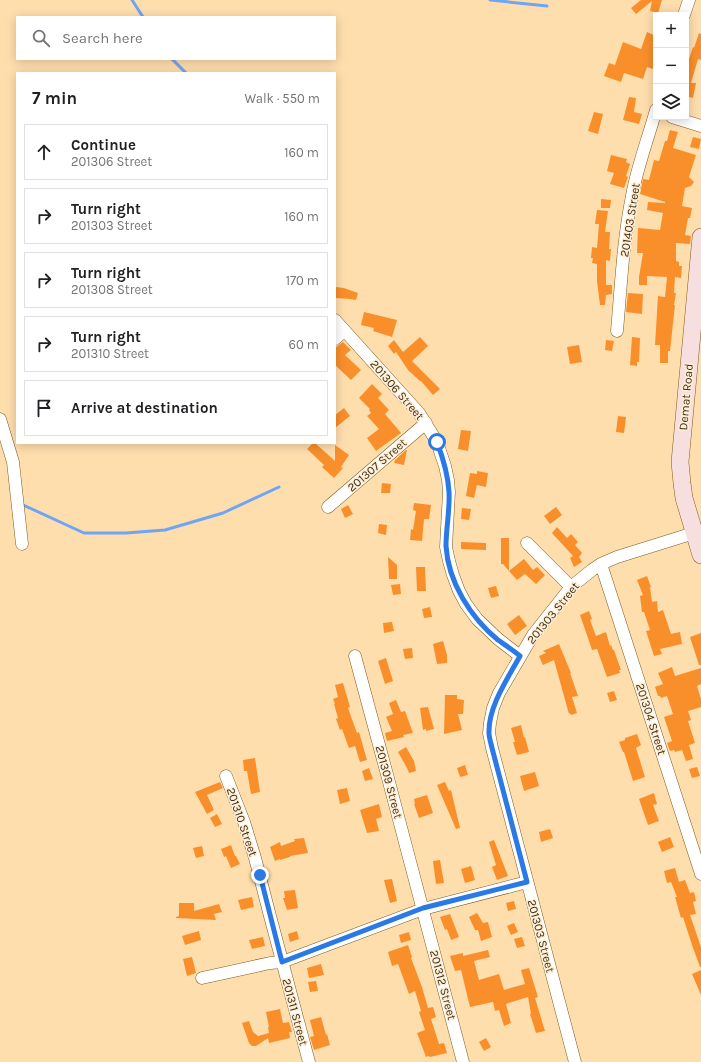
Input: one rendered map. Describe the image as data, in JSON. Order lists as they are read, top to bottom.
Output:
{
  "streets": {
    "street": [
      "201403 Street",
      "201306 Street",
      "Demat Road",
      "201307 Street",
      "201303 Street",
      "201304 Street",
      "201309 Street",
      "201310 Street",
      "201312 Street",
      "201311 Street"
    ]
  },
  "crossings": [
    ["201306 Street", "201307 Street"],
    ["201306 Street", "201303 Street"],
    ["Demat Road", "201303 Street"],
    ["201303 Street", "201304 Street"],
    ["201309 Street", "201312 Street"],
    ["201310 Street", "201311 Street"]
  ],
  "page": {
    "map_buttons": ["+", "−"],
    "search": "Search here",
    "heading": ["7 min", "Walk · 550 m"],
    "list": [
      ["Continue", "201306 Street", "160 m"],
      ["Turn right", "201303 Street", "160 m"],
      ["Turn right", "201308 Street", "170 m"],
      ["Turn right", "201310 Street", "60 m"],
      "Arrive at destination"
    ]
  }
}
